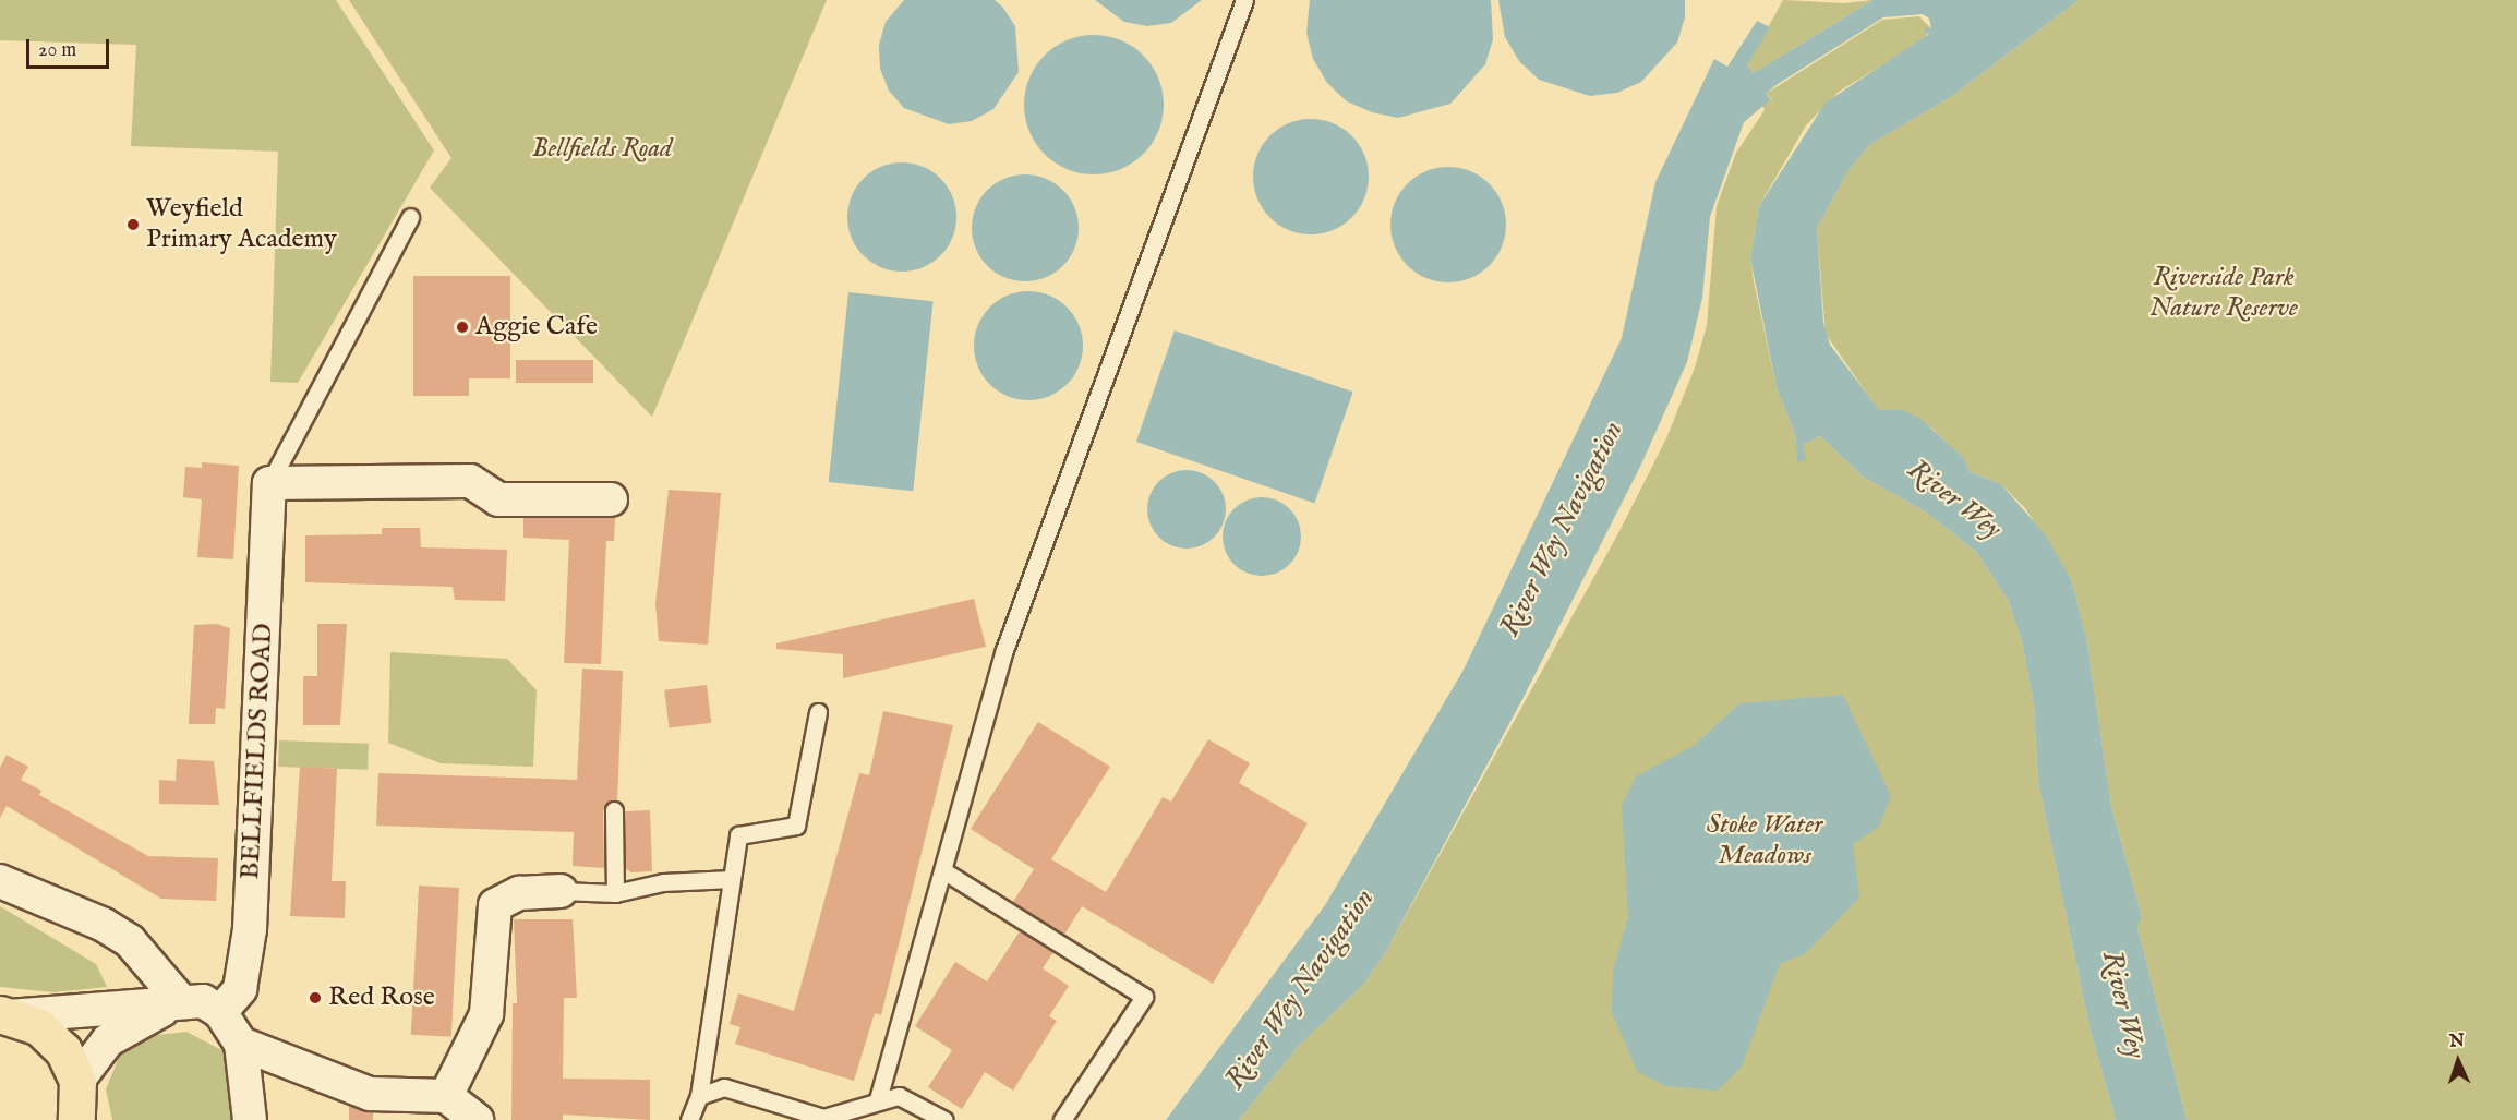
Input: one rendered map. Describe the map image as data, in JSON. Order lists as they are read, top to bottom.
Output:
{
  "streets": {
    "street": ["BELLFIELDS ROAD"]
  },
  "water": ["River Wey", "River Wey Navigation"],
  "parks": ["Bellfields Road", "Riverside Park Nature Reserve", "Stoke Water Meadows"],
  "places": ["Weyfield Primary Academy", "Aggie Cafe", "Red Rose"],
  "scale_bar": "20 m",
  "north": "top"
}
